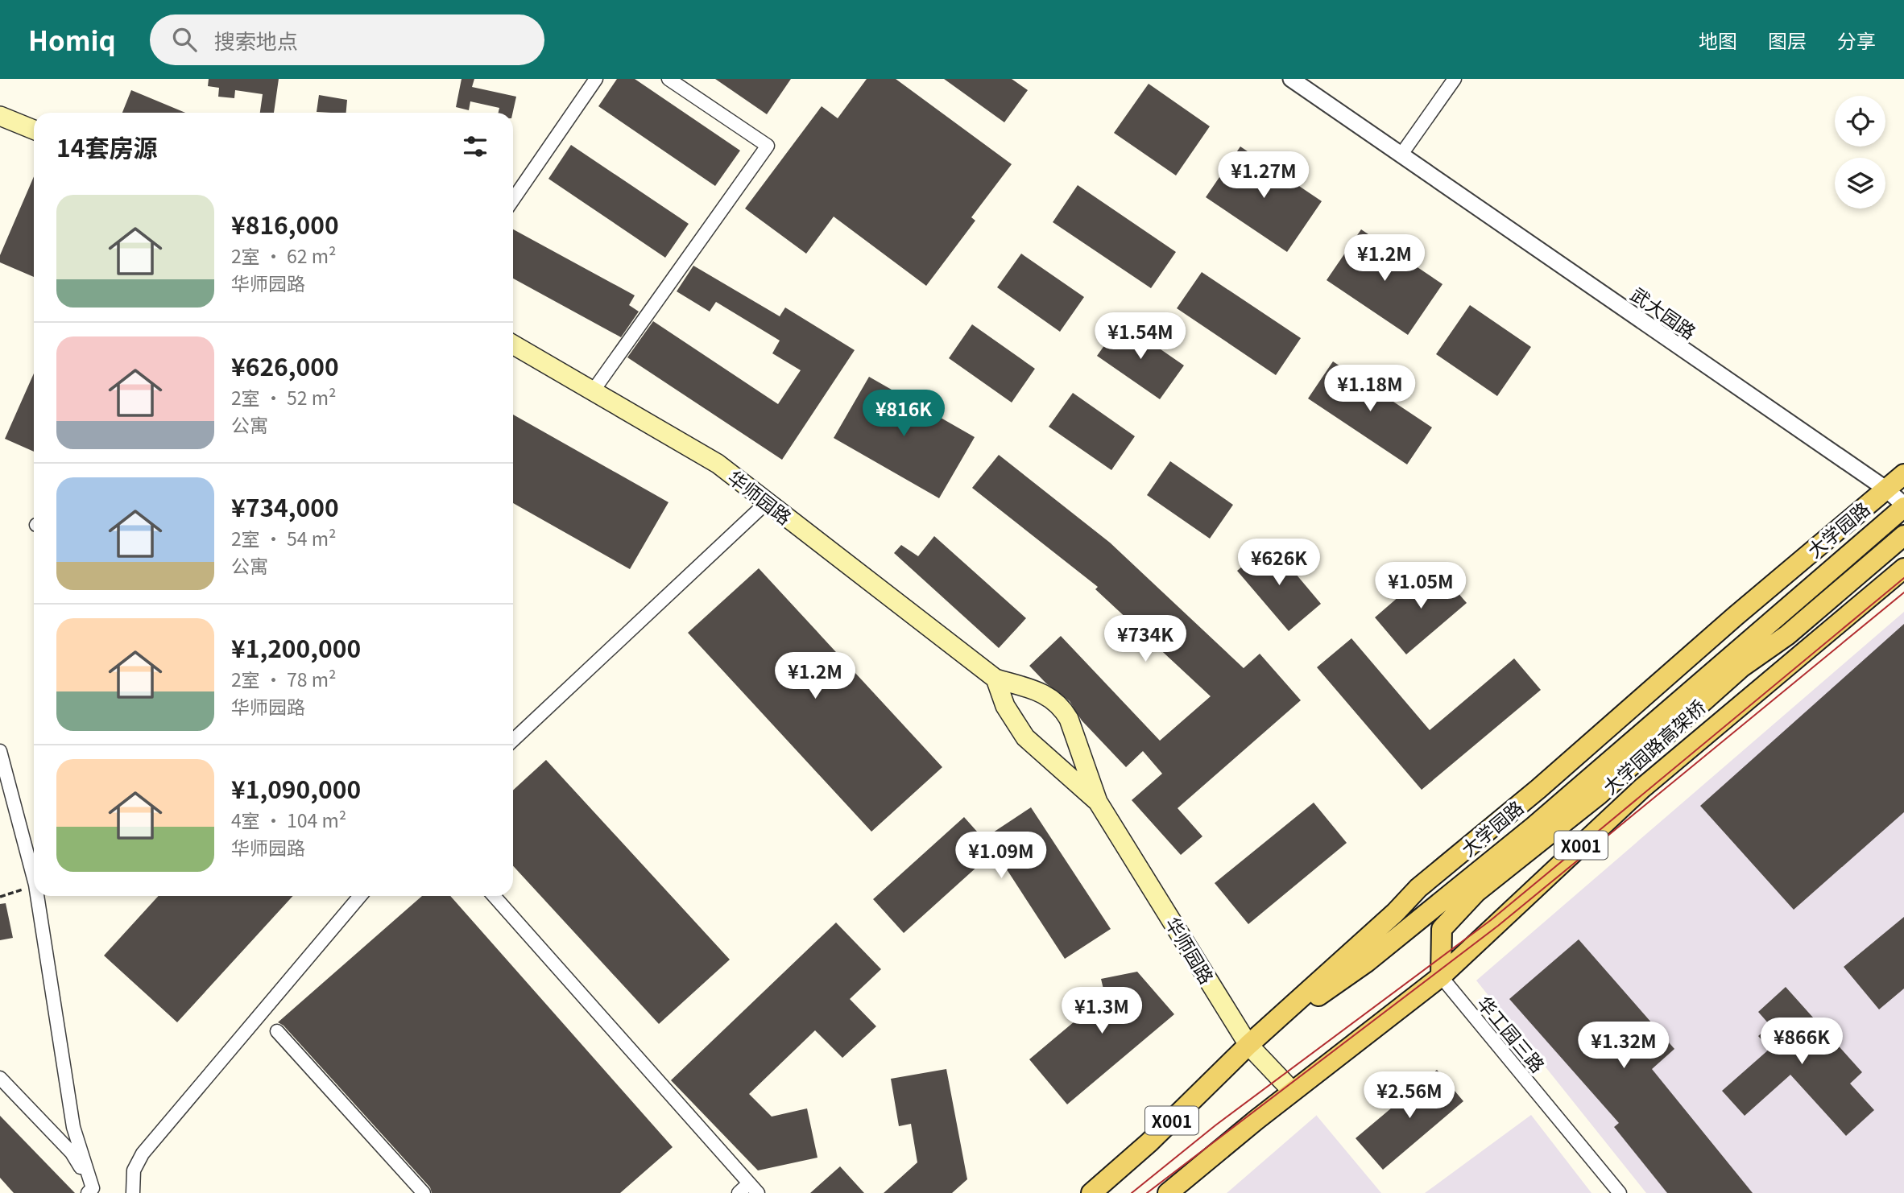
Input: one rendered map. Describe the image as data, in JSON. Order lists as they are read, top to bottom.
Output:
{
  "streets": {
    "main road": [
      "华师园路",
      "大学园路",
      "大学园路高架桥",
      "X001"
    ],
    "street": ["武大园路", "华工园三路"]
  },
  "crossings": [
    ["武大园路", "大学园路"],
    ["华师园路", "大学园路"],
    ["华师园路", "X001"],
    ["大学园路", "大学园路高架桥"],
    ["大学园路高架桥", "X001"],
    ["大学园路高架桥", "华工园三路"],
    ["X001", "华工园三路"]
  ],
  "page": {
    "header": "Homiq",
    "search": "搜索地点",
    "nav": ["地图", "图层", "分享"],
    "heading": "14套房源",
    "price": [
      "¥1.27M",
      "¥1.2M",
      "¥1.54M",
      "¥1.18M",
      "¥816K",
      "¥626K",
      "¥1.05M",
      "¥734K",
      "¥1.2M",
      "¥1.09M",
      "¥1.3M",
      "¥866K",
      "¥1.32M",
      "¥2.56M"
    ],
    "list": [
      {
        "name": "¥816,000",
        "note": "2室 · 62 m² · 华师园路"
      },
      {
        "name": "¥626,000",
        "note": "2室 · 52 m² · 公寓"
      },
      {
        "name": "¥734,000",
        "note": "2室 · 54 m² · 公寓"
      },
      {
        "name": "¥1,200,000",
        "note": "2室 · 78 m² · 华师园路"
      },
      {
        "name": "¥1,090,000",
        "note": "4室 · 104 m² · 华师园路"
      }
    ]
  }
}
